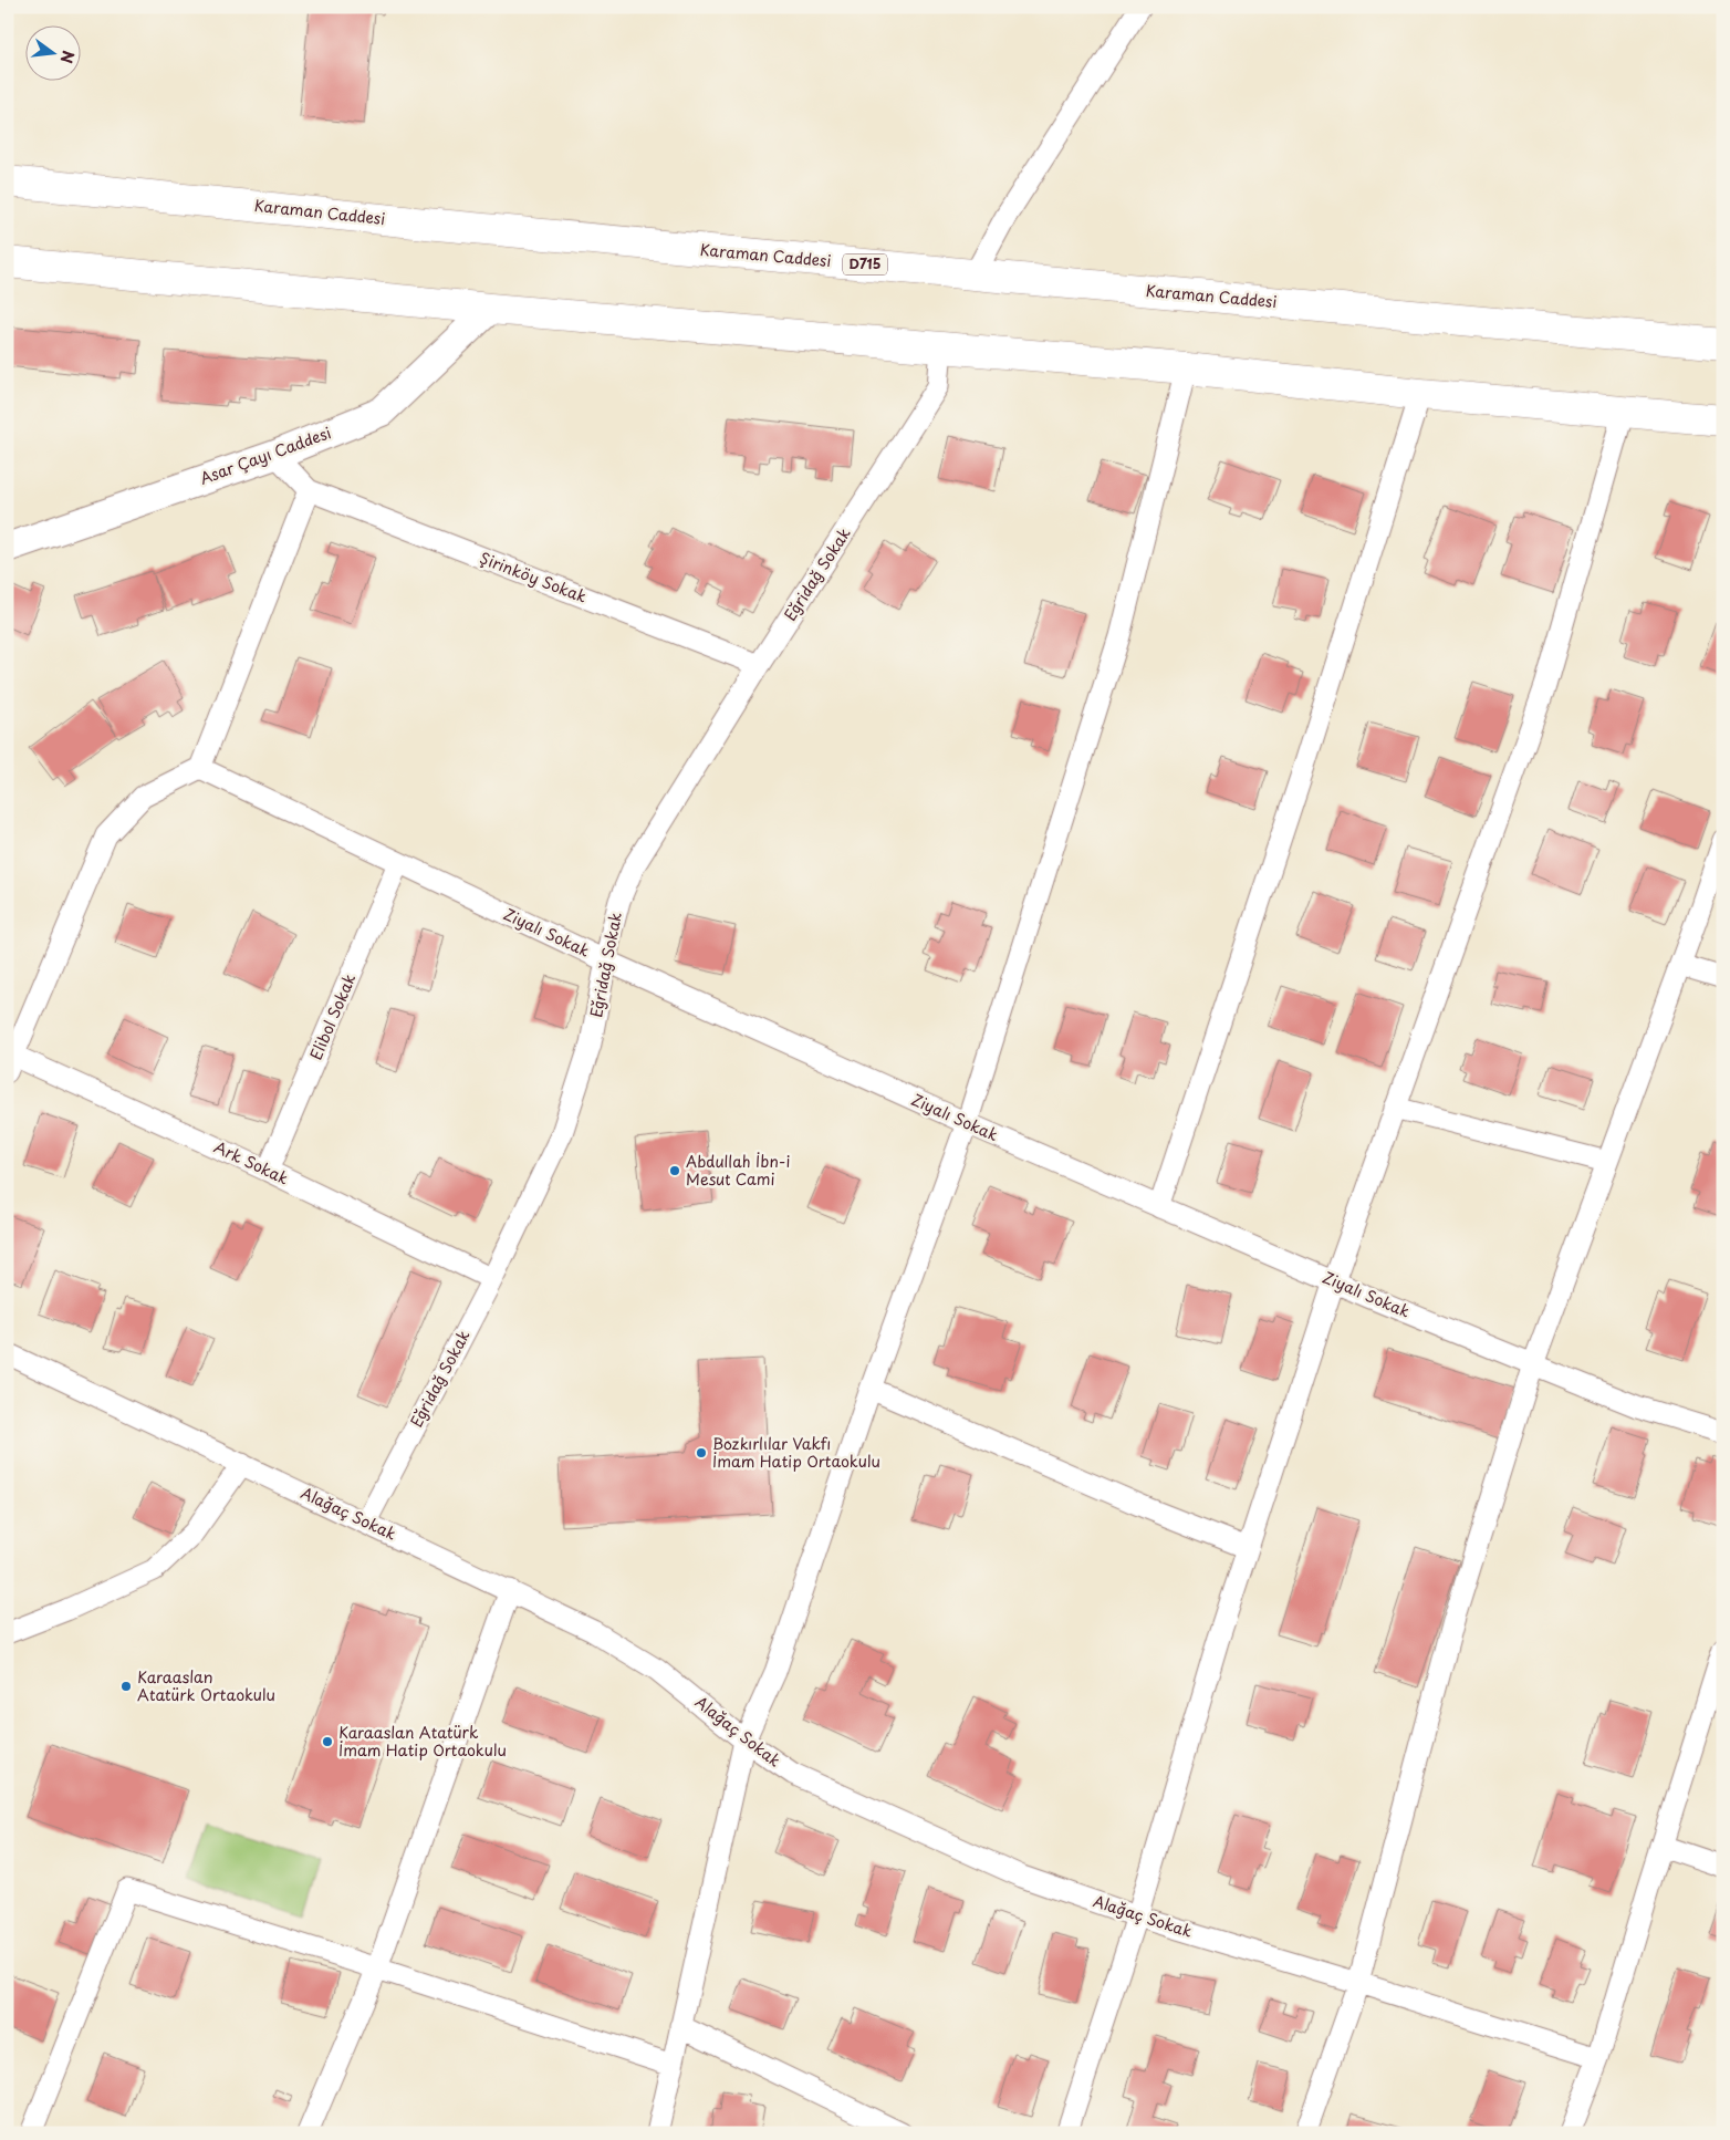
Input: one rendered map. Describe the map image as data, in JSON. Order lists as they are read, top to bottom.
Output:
{
  "streets": {
    "highway": ["Karaman Caddesi", "D715"],
    "street": [
      "Asar Çayı Caddesi",
      "Eğridağ Sokak",
      "Şirinköy Sokak",
      "Ziyalı Sokak",
      "Elibol Sokak",
      "Ark Sokak",
      "Alağaç Sokak"
    ]
  },
  "crossings": [
    ["Eğridağ Sokak", "Şirinköy Sokak"],
    ["Eğridağ Sokak", "Ziyalı Sokak"],
    ["Eğridağ Sokak", "Ark Sokak"],
    ["Eğridağ Sokak", "Alağaç Sokak"],
    ["Ziyalı Sokak", "Elibol Sokak"],
    ["Elibol Sokak", "Ark Sokak"]
  ],
  "places": [
    "Abdullah İbn-i Mesut Cami",
    "Bozkırlılar Vakfı İmam Hatip Ortaokulu",
    "Karaaslan Atatürk Ortaokulu",
    "Karaaslan Atatürk İmam Hatip Ortaokulu"
  ],
  "north": "right"
}
